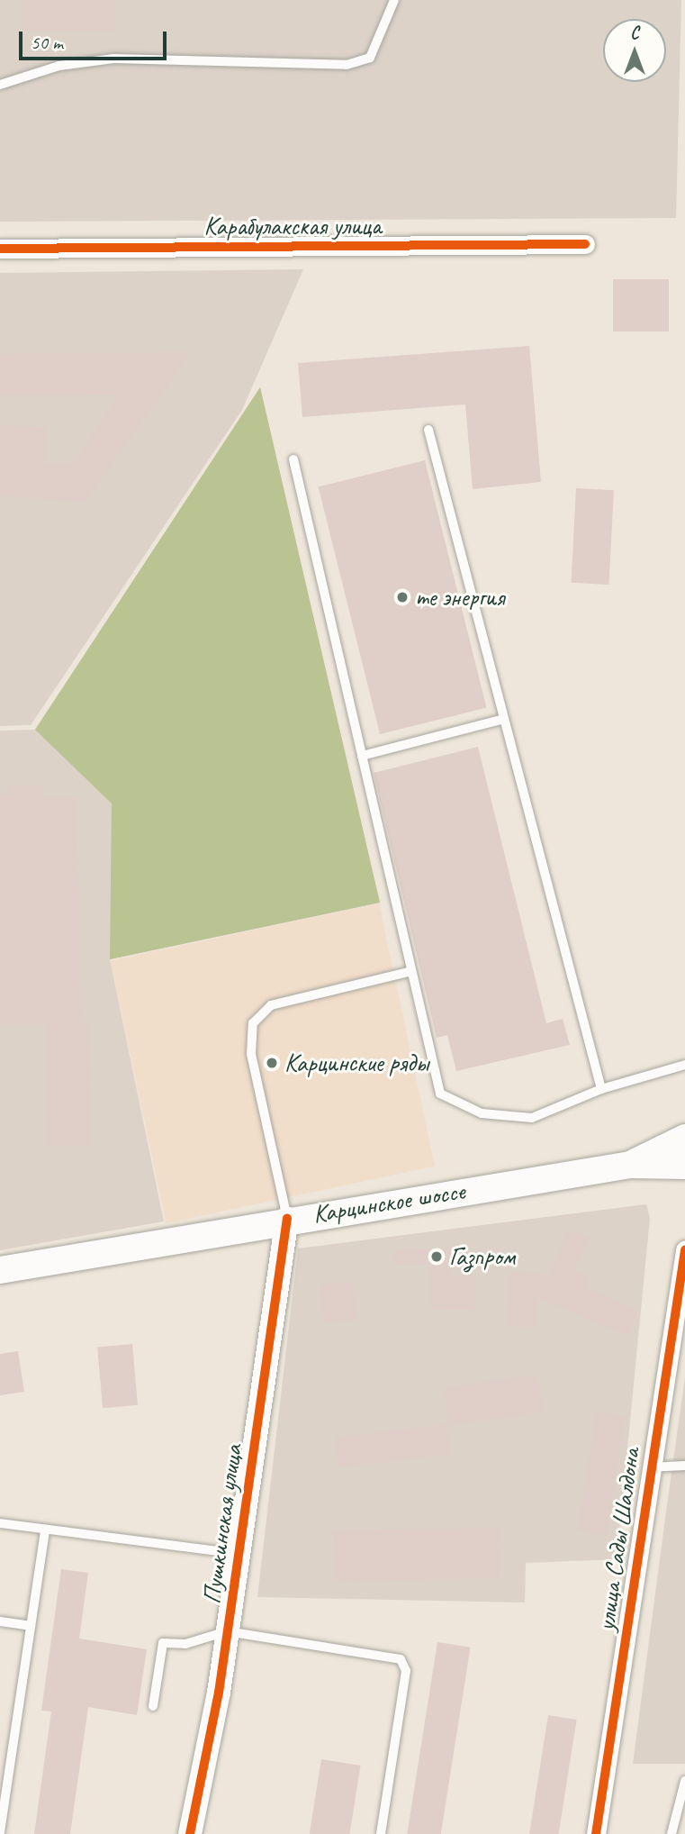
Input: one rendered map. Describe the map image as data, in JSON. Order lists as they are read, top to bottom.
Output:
{
  "streets": {
    "main road": ["Карцинское шоссе"],
    "street": ["Карабулакская улица", "Пушкинская улица", "улица Сады Шалдона"]
  },
  "crossings": [
    ["Карцинское шоссе", "Пушкинская улица"]
  ],
  "places": ["те энергия", "Карцинские ряды", "Газпром"],
  "scale_bar": "50 m",
  "north": "top"
}
